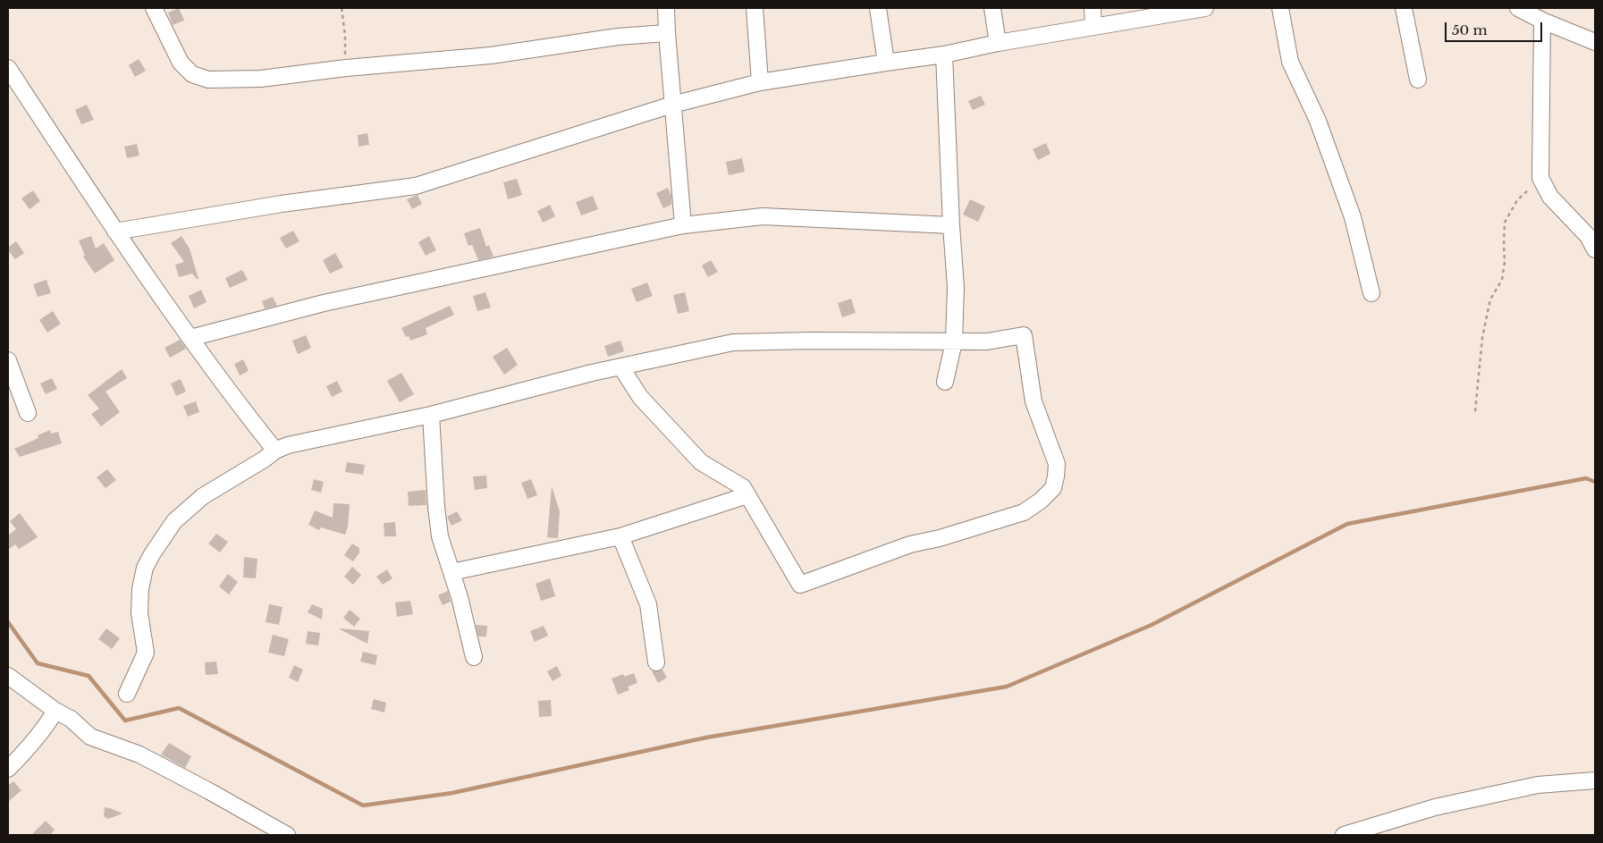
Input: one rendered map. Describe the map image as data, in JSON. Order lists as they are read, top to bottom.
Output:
{
  "scale_bar": "50 m"
}
